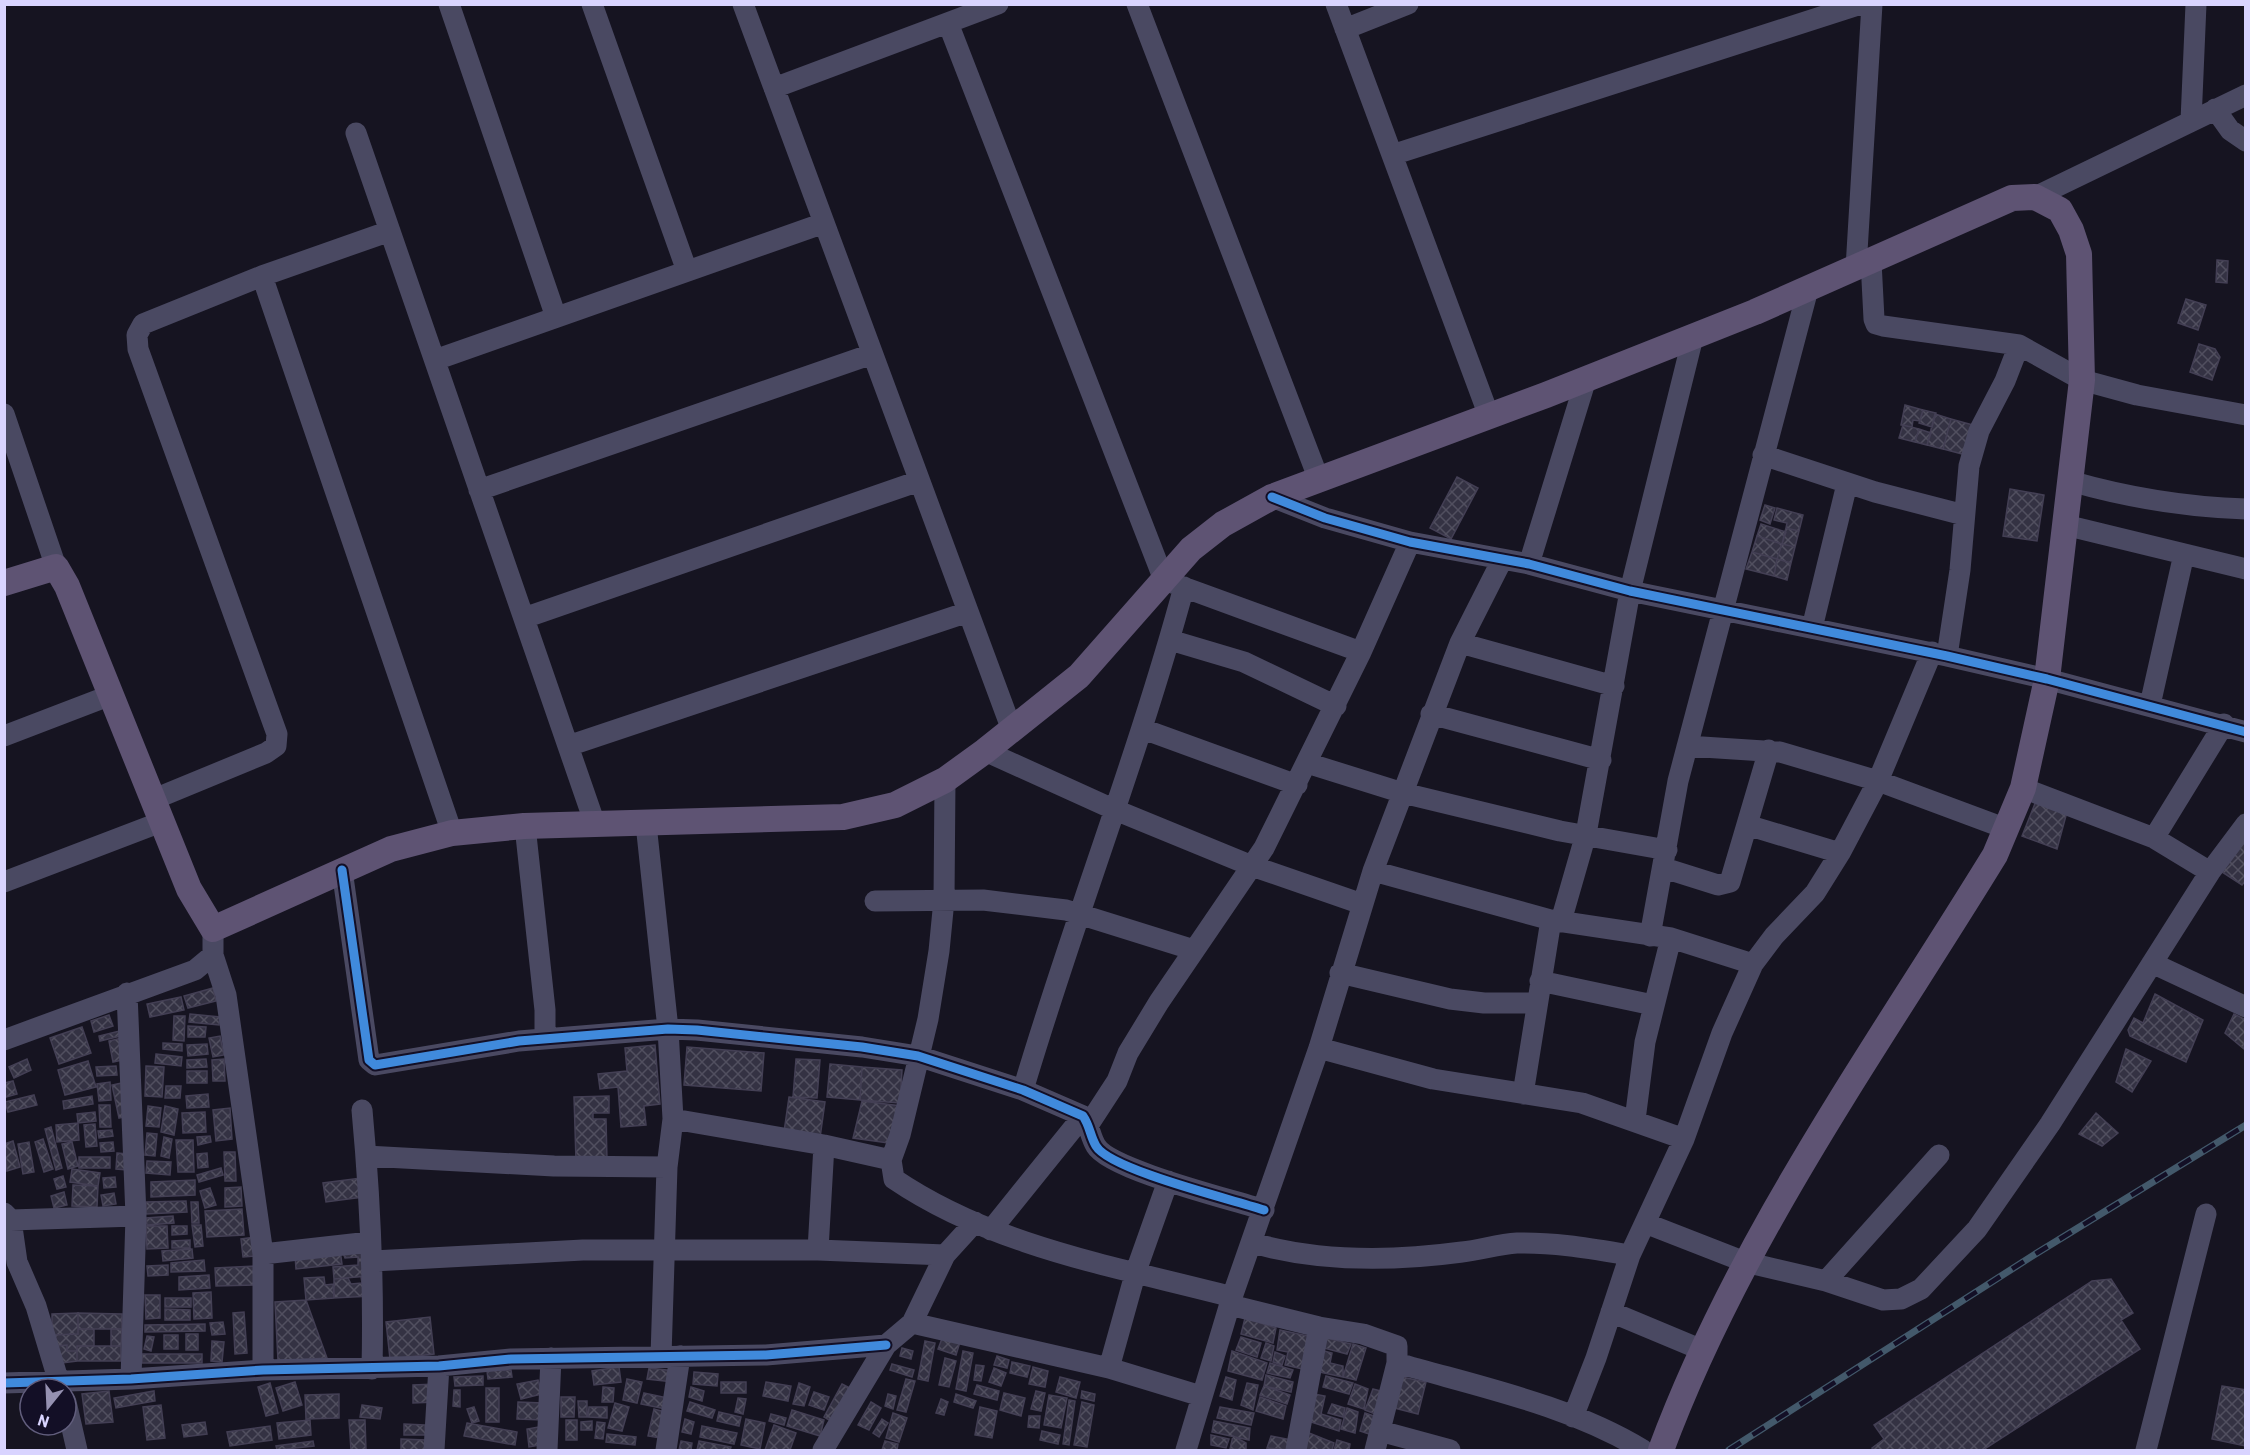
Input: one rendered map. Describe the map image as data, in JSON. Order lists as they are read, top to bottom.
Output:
{
  "north": "bottom"
}
